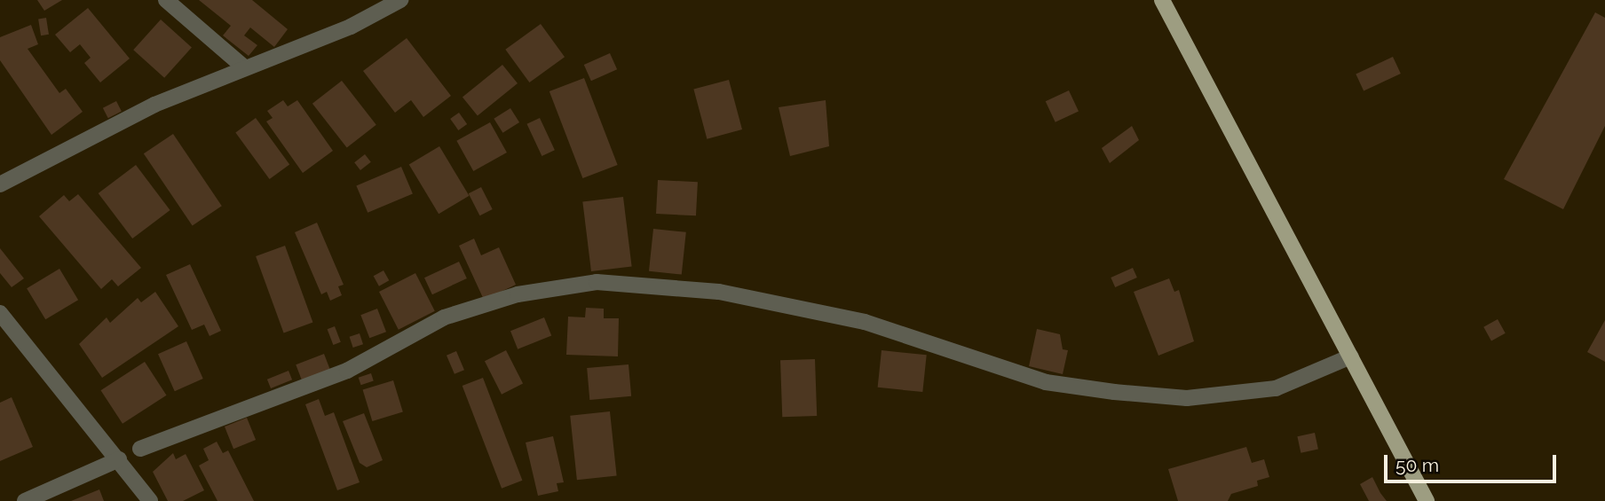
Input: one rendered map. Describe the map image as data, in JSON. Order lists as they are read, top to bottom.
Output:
{
  "scale_bar": "50 m"
}
